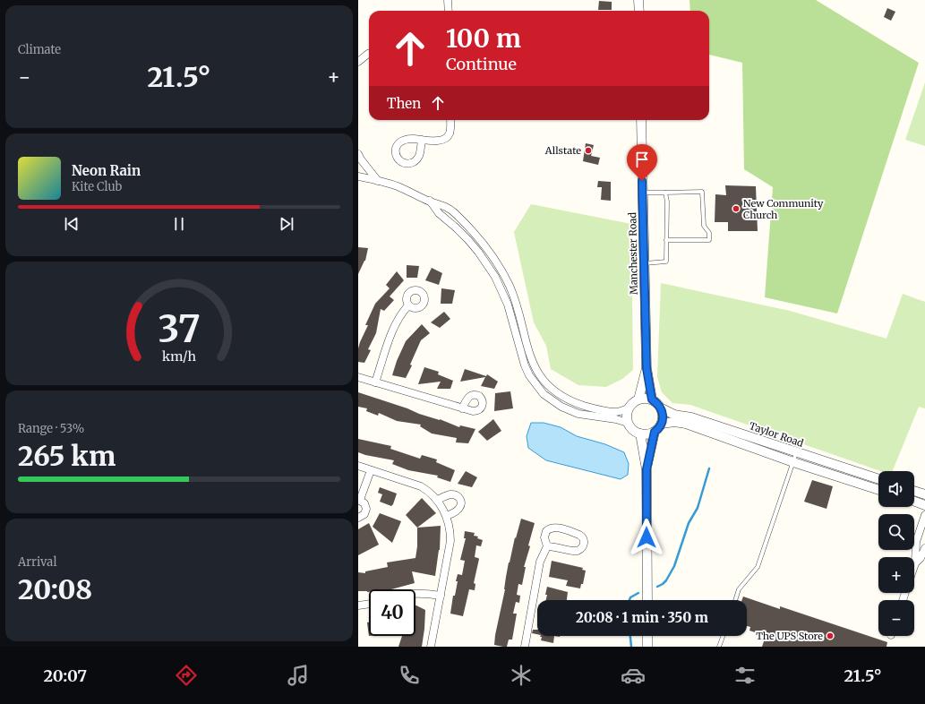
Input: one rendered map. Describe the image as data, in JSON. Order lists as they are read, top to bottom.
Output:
{
  "streets": {
    "street": ["Manchester Road", "Taylor Road"]
  },
  "crossings": [
    ["Manchester Road", "Taylor Road"]
  ],
  "places": ["Allstate", "New Community Church", "The UPS Store"],
  "page": {
    "tile": [
      "Climate",
      ["Range · 53%", "265 km"],
      ["Arrival", "20:08"]
    ],
    "turn": ["100 m", "Continue"],
    "heat": ["−", "21.5°", "+"],
    "then": "Then",
    "song": ["Neon Rain", "Kite Club"],
    "map_buttons": ["+", "−"],
    "limit": "40",
    "trip": "20:08 · 1 min · 350 m",
    "tabs": ["20:07", "21.5°"],
    "gauge": ["37", "km/h"]
  }
}
